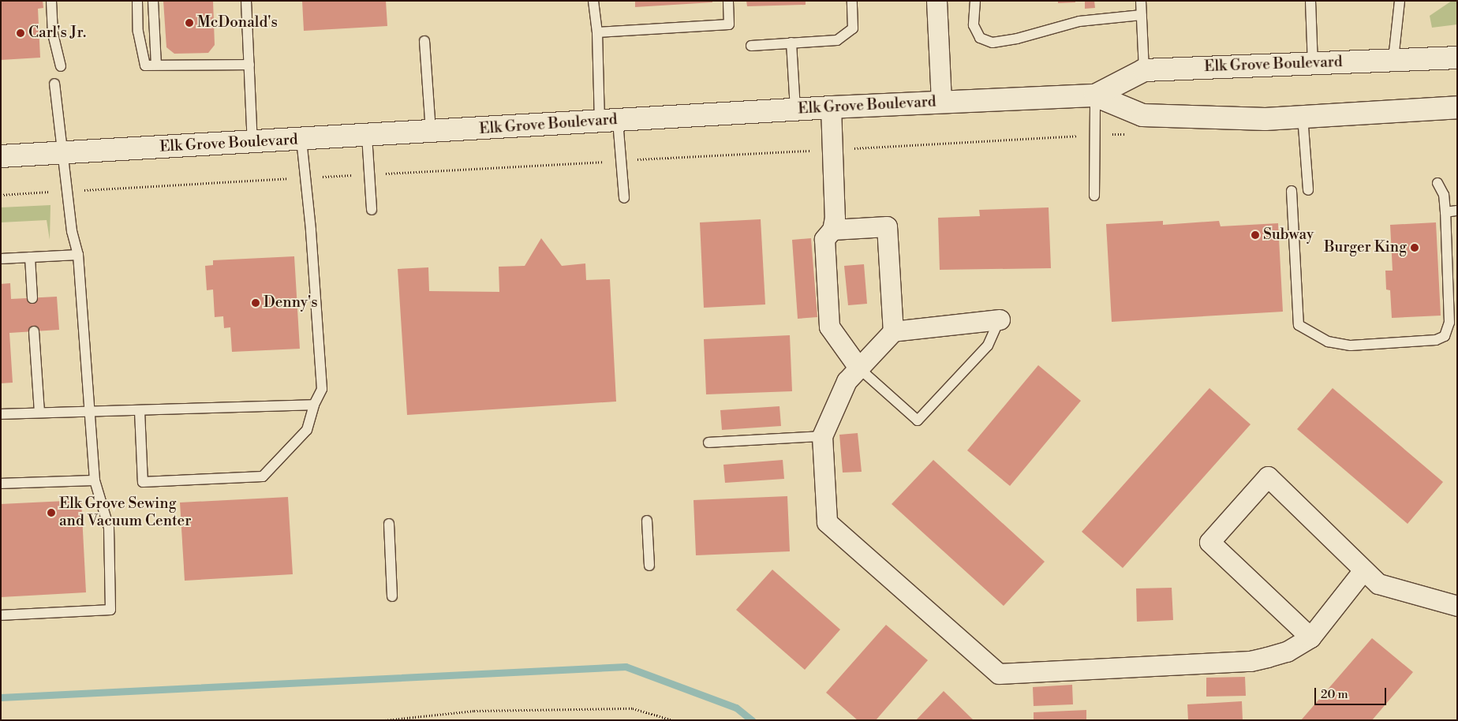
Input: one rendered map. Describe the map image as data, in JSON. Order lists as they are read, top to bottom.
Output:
{
  "streets": {
    "main road": ["Elk Grove Boulevard"]
  },
  "places": [
    "McDonald's",
    "Carl's Jr.",
    "Subway",
    "Burger King",
    "Denny's",
    "Elk Grove Sewing and Vacuum Center"
  ],
  "scale_bar": "20 m"
}
